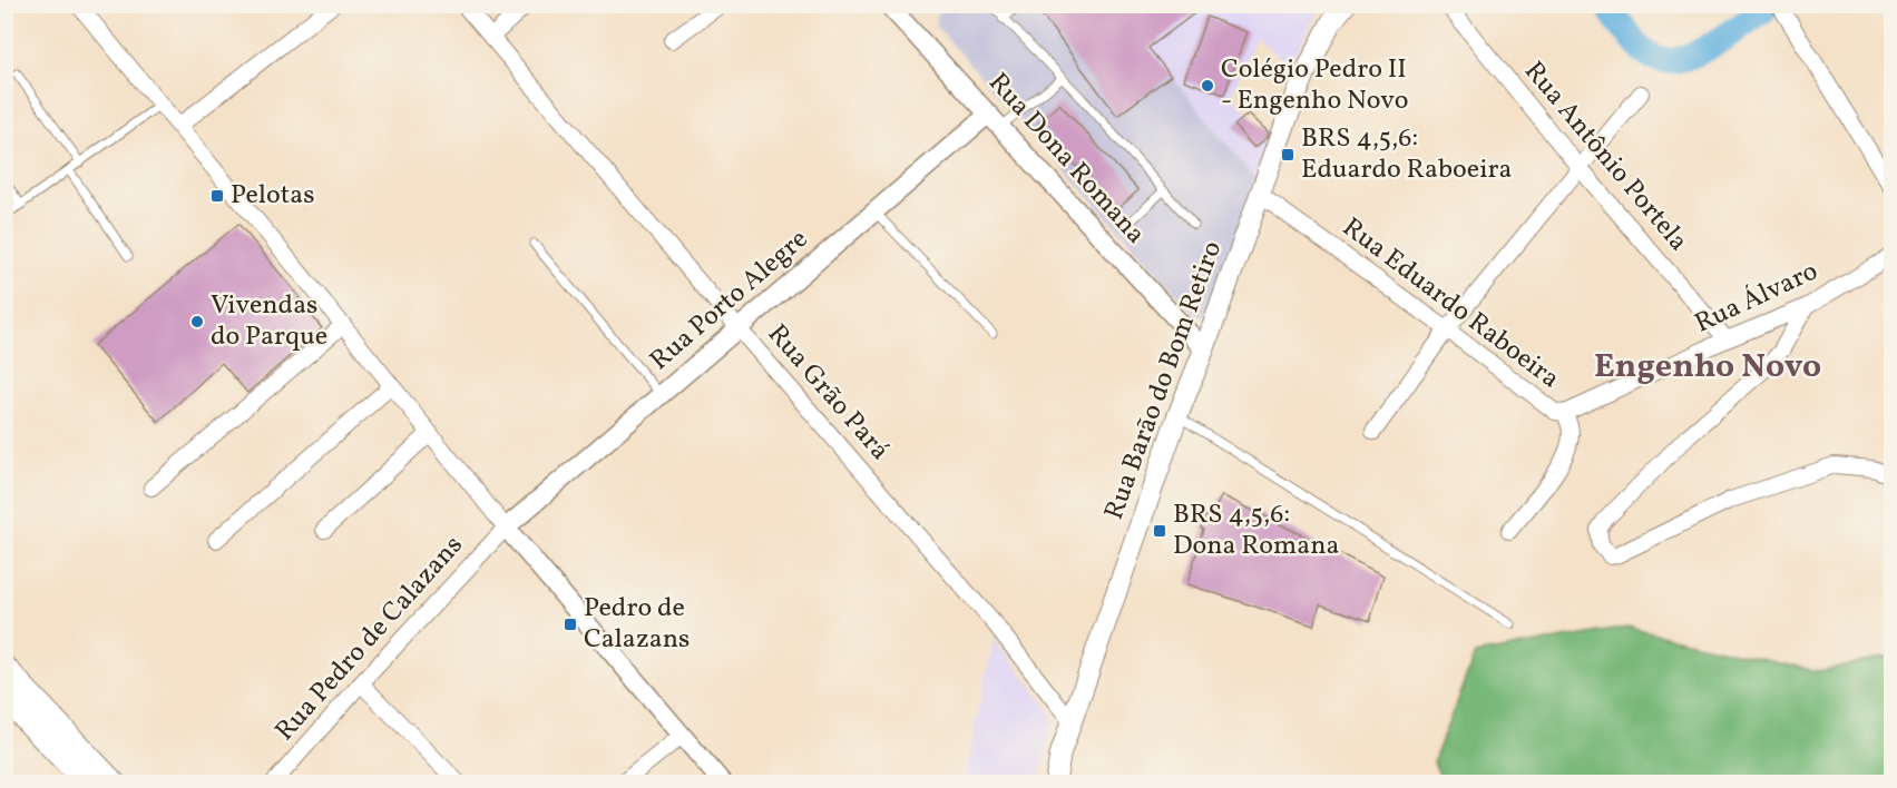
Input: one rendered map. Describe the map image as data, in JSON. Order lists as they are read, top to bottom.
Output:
{
  "streets": {
    "main road": ["Rua Barão do Bom Retiro"],
    "street": [
      "Rua Antônio Portela",
      "Rua Dona Romana",
      "Rua Álvaro",
      "Rua Porto Alegre",
      "Rua Eduardo Raboeira",
      "Rua Grão Pará",
      "Rua Pedro de Calazans"
    ]
  },
  "crossings": [
    ["Rua Antônio Portela", "Rua Álvaro"],
    ["Rua Dona Romana", "Rua Porto Alegre"],
    ["Rua Dona Romana", "Rua Barão do Bom Retiro"],
    ["Rua Álvaro", "Rua Eduardo Raboeira"],
    ["Rua Porto Alegre", "Rua Grão Pará"],
    ["Rua Porto Alegre", "Rua Pedro de Calazans"],
    ["Rua Eduardo Raboeira", "Rua Barão do Bom Retiro"],
    ["Rua Barão do Bom Retiro", "Rua Grão Pará"]
  ],
  "districts": ["Engenho Novo"],
  "places": {
    "other": ["Colégio Pedro II - Engenho Novo", "Vivendas do Parque"],
    "transit": [
      "BRS 4,5,6: Eduardo Raboeira",
      "Pelotas",
      "BRS 4,5,6: Dona Romana",
      "Pedro de Calazans"
    ]
  }
}
